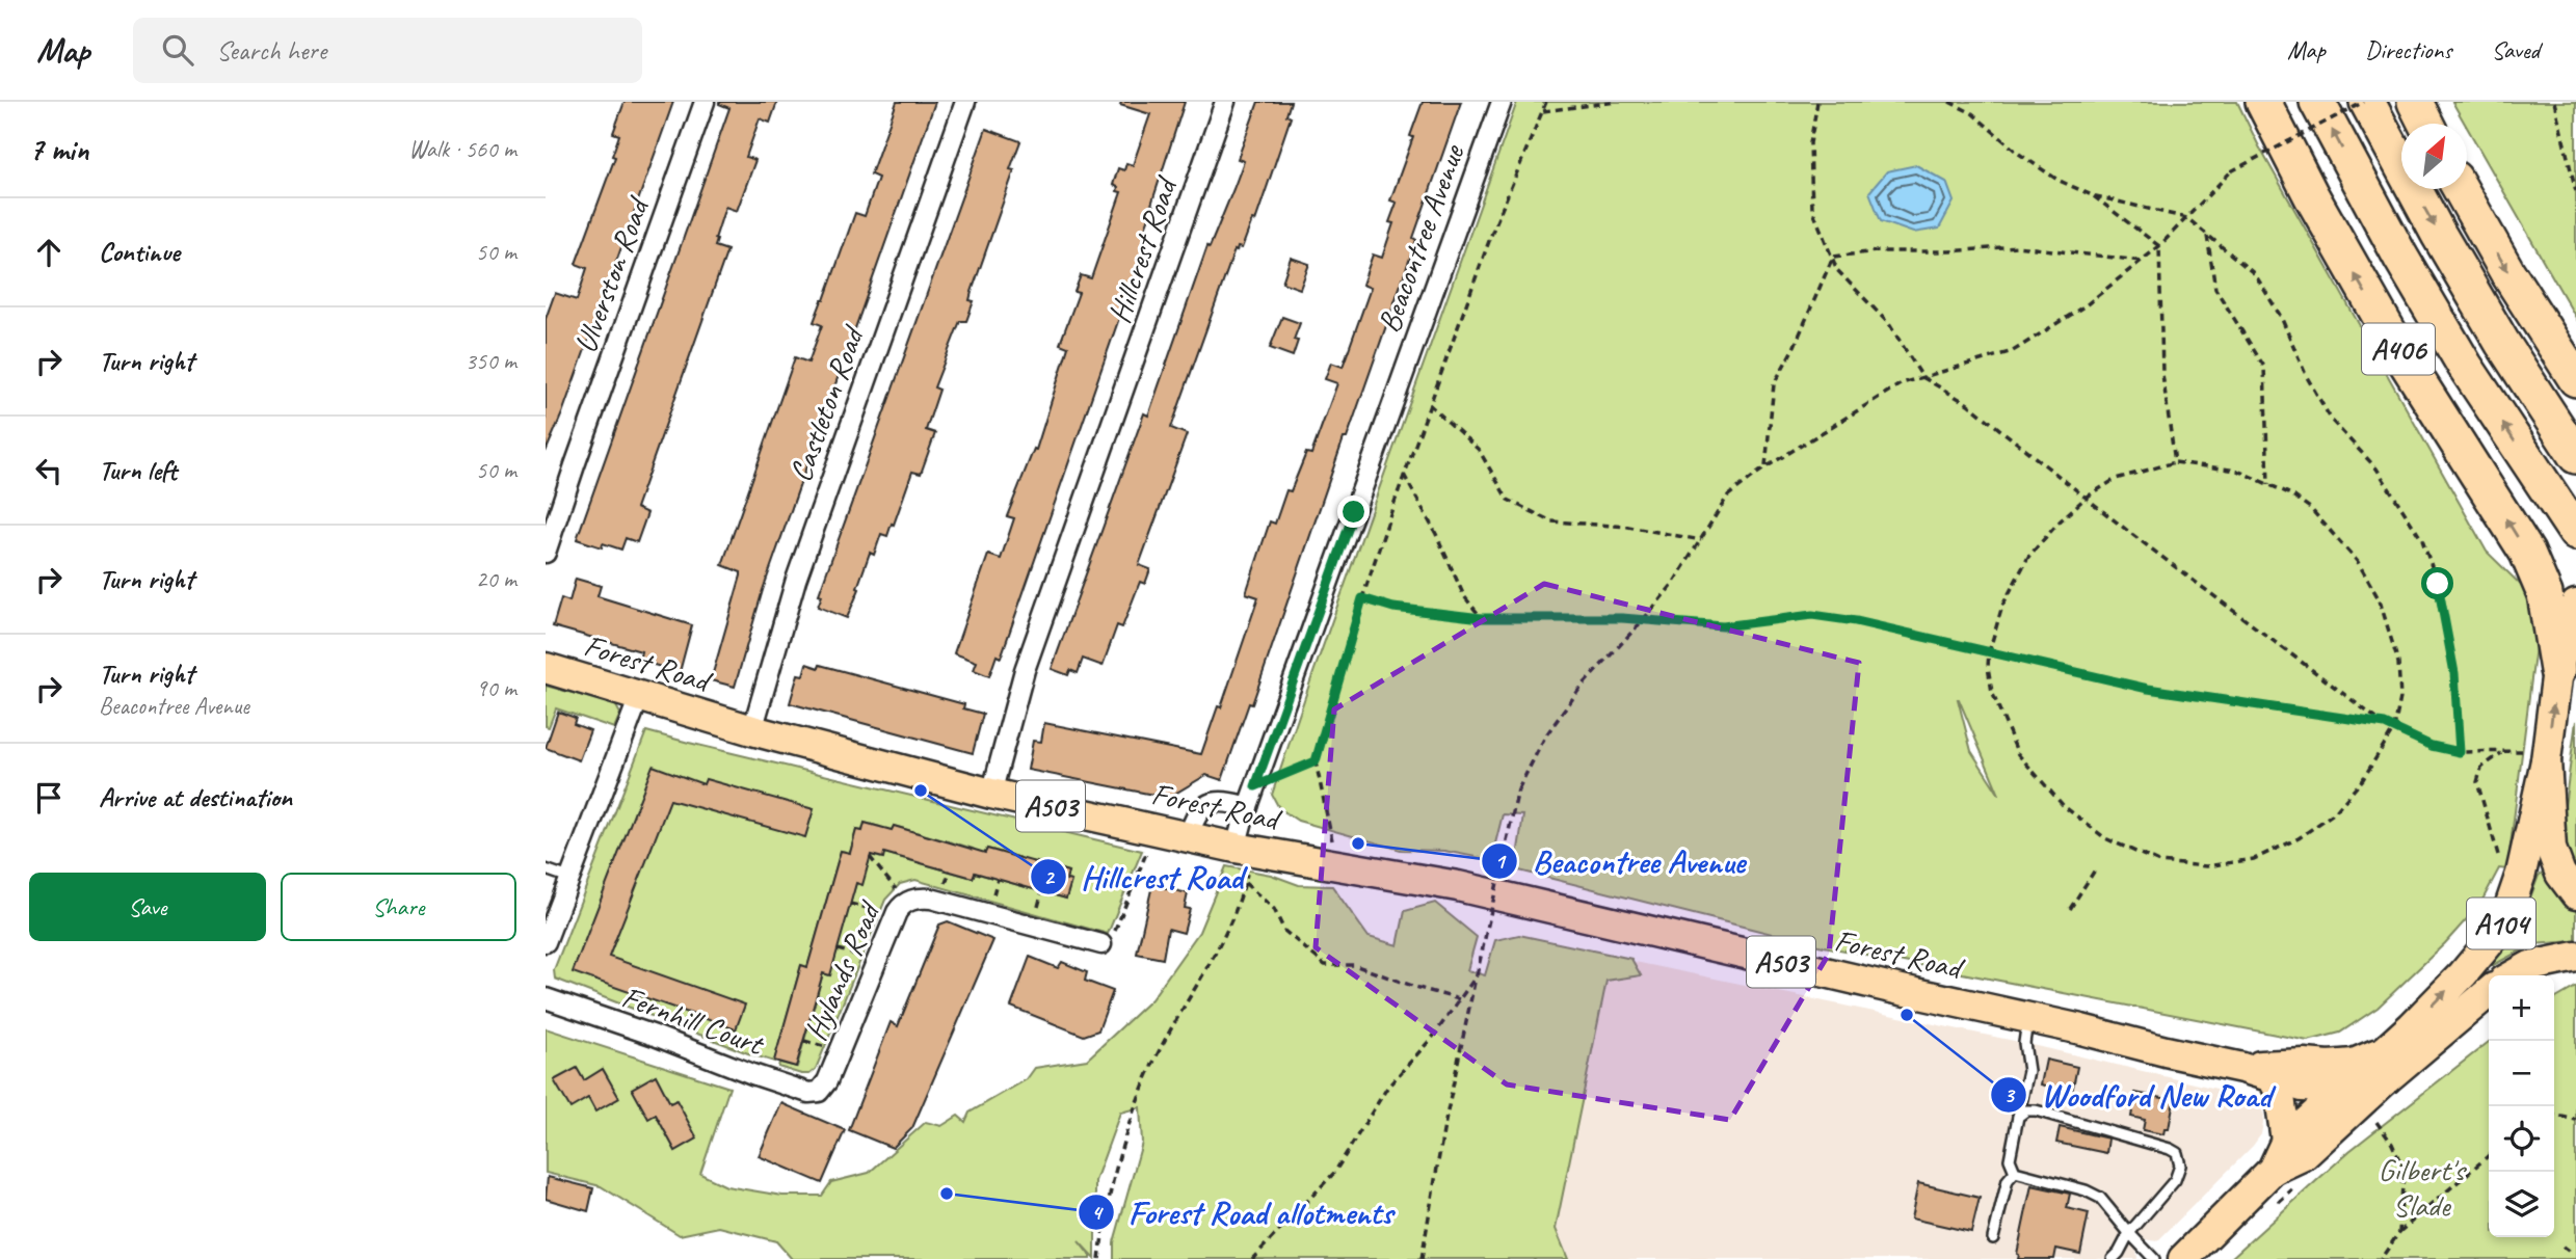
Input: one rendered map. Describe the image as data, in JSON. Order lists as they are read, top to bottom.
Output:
{
  "streets": {
    "highway": ["A406"],
    "main road": ["Forest Road", "A503", "A104"],
    "street": [
      "Beacontree Avenue",
      "Hillcrest Road",
      "Ulverston Road",
      "Castleton Road",
      "Hylands Road",
      "Fernhill Court"
    ]
  },
  "crossings": [
    ["Beacontree Avenue", "Forest Road"],
    ["Hillcrest Road", "Forest Road"],
    ["Castleton Road", "Forest Road"],
    ["Forest Road", "A503"],
    ["Forest Road", "A104"],
    ["A503", "A104"],
    ["Hylands Road", "Fernhill Court"]
  ],
  "parks": ["Gilbert's Slade"],
  "places": [
    "Hillcrest Road",
    "Beacontree Avenue",
    "Woodford New Road",
    "Forest Road allotments"
  ],
  "north": "top right",
  "page": {
    "header": "Map",
    "search": "Search here",
    "nav": ["Map", "Directions", "Saved"],
    "heading": ["7 min", "Walk · 560 m"],
    "list": [
      ["Continue", "50 m"],
      ["Turn right", "350 m"],
      ["Turn left", "50 m"],
      ["Turn right", "20 m"],
      ["Turn right", "Beacontree Avenue", "90 m"],
      "Arrive at destination"
    ],
    "buttons": ["Save", "Share"],
    "map_buttons": ["+", "−"]
  }
}
